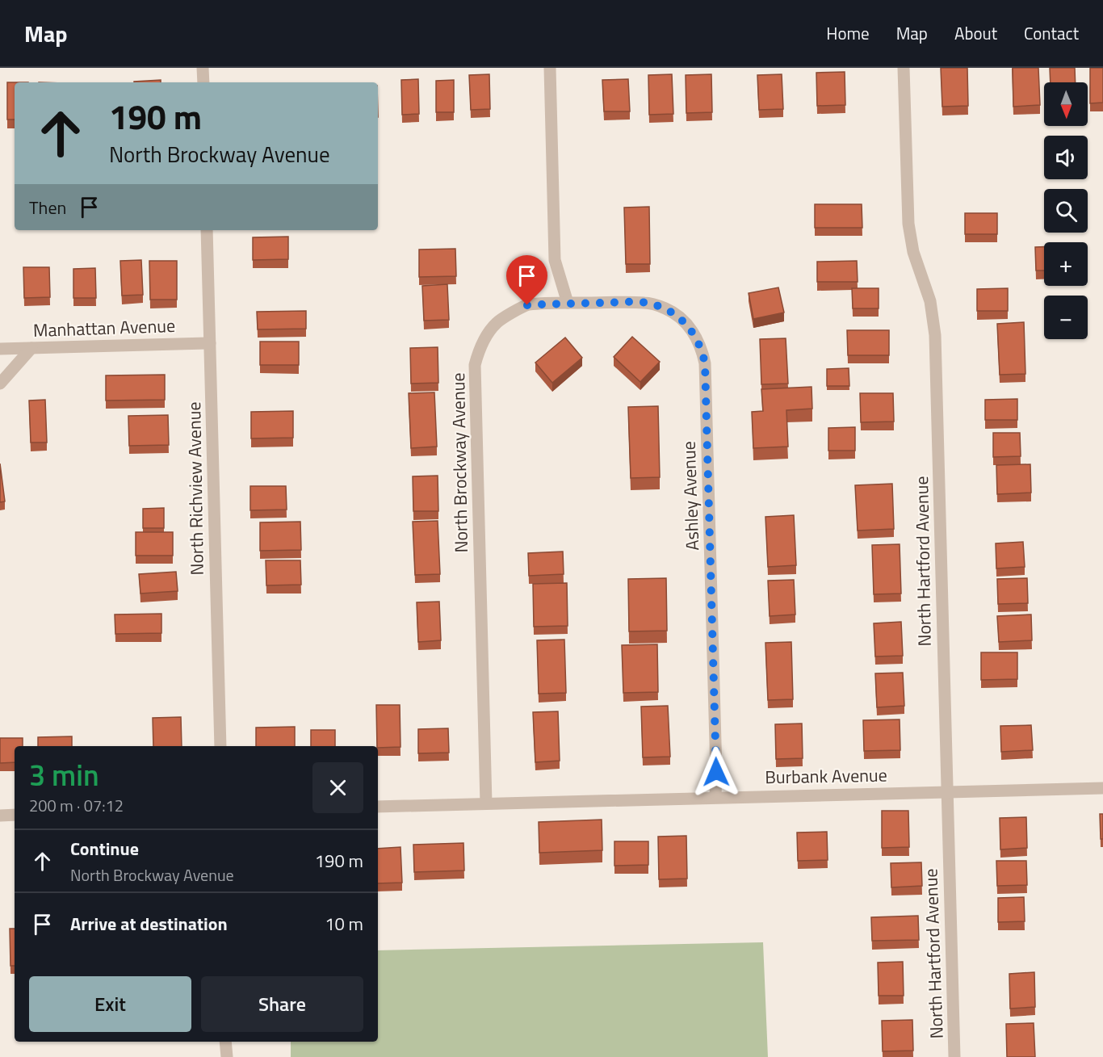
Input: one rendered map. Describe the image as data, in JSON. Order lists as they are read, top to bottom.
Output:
{
  "streets": {
    "street": [
      "Manhattan Avenue",
      "North Brockway Avenue",
      "North Richview Avenue",
      "Ashley Avenue",
      "North Hartford Avenue",
      "Burbank Avenue"
    ]
  },
  "crossings": [
    ["Manhattan Avenue", "North Richview Avenue"],
    ["North Brockway Avenue", "Ashley Avenue"],
    ["North Brockway Avenue", "Burbank Avenue"],
    ["Ashley Avenue", "Burbank Avenue"],
    ["North Hartford Avenue", "Burbank Avenue"]
  ],
  "north": "bottom",
  "page": {
    "header": "Map",
    "nav": [
      "Home",
      "Map",
      "About",
      "Contact"
    ],
    "map_buttons": ["+", "−"],
    "turn": ["190 m", "North Brockway Avenue"],
    "then": "Then",
    "heading": ["3 min", "200 m · 07:12"],
    "list": [
      {
        "name": "Continue",
        "note": "North Brockway Avenue",
        "value": "190 m"
      },
      {
        "name": "Arrive at destination",
        "value": "10 m"
      }
    ],
    "buttons": ["Exit", "Share"]
  }
}
